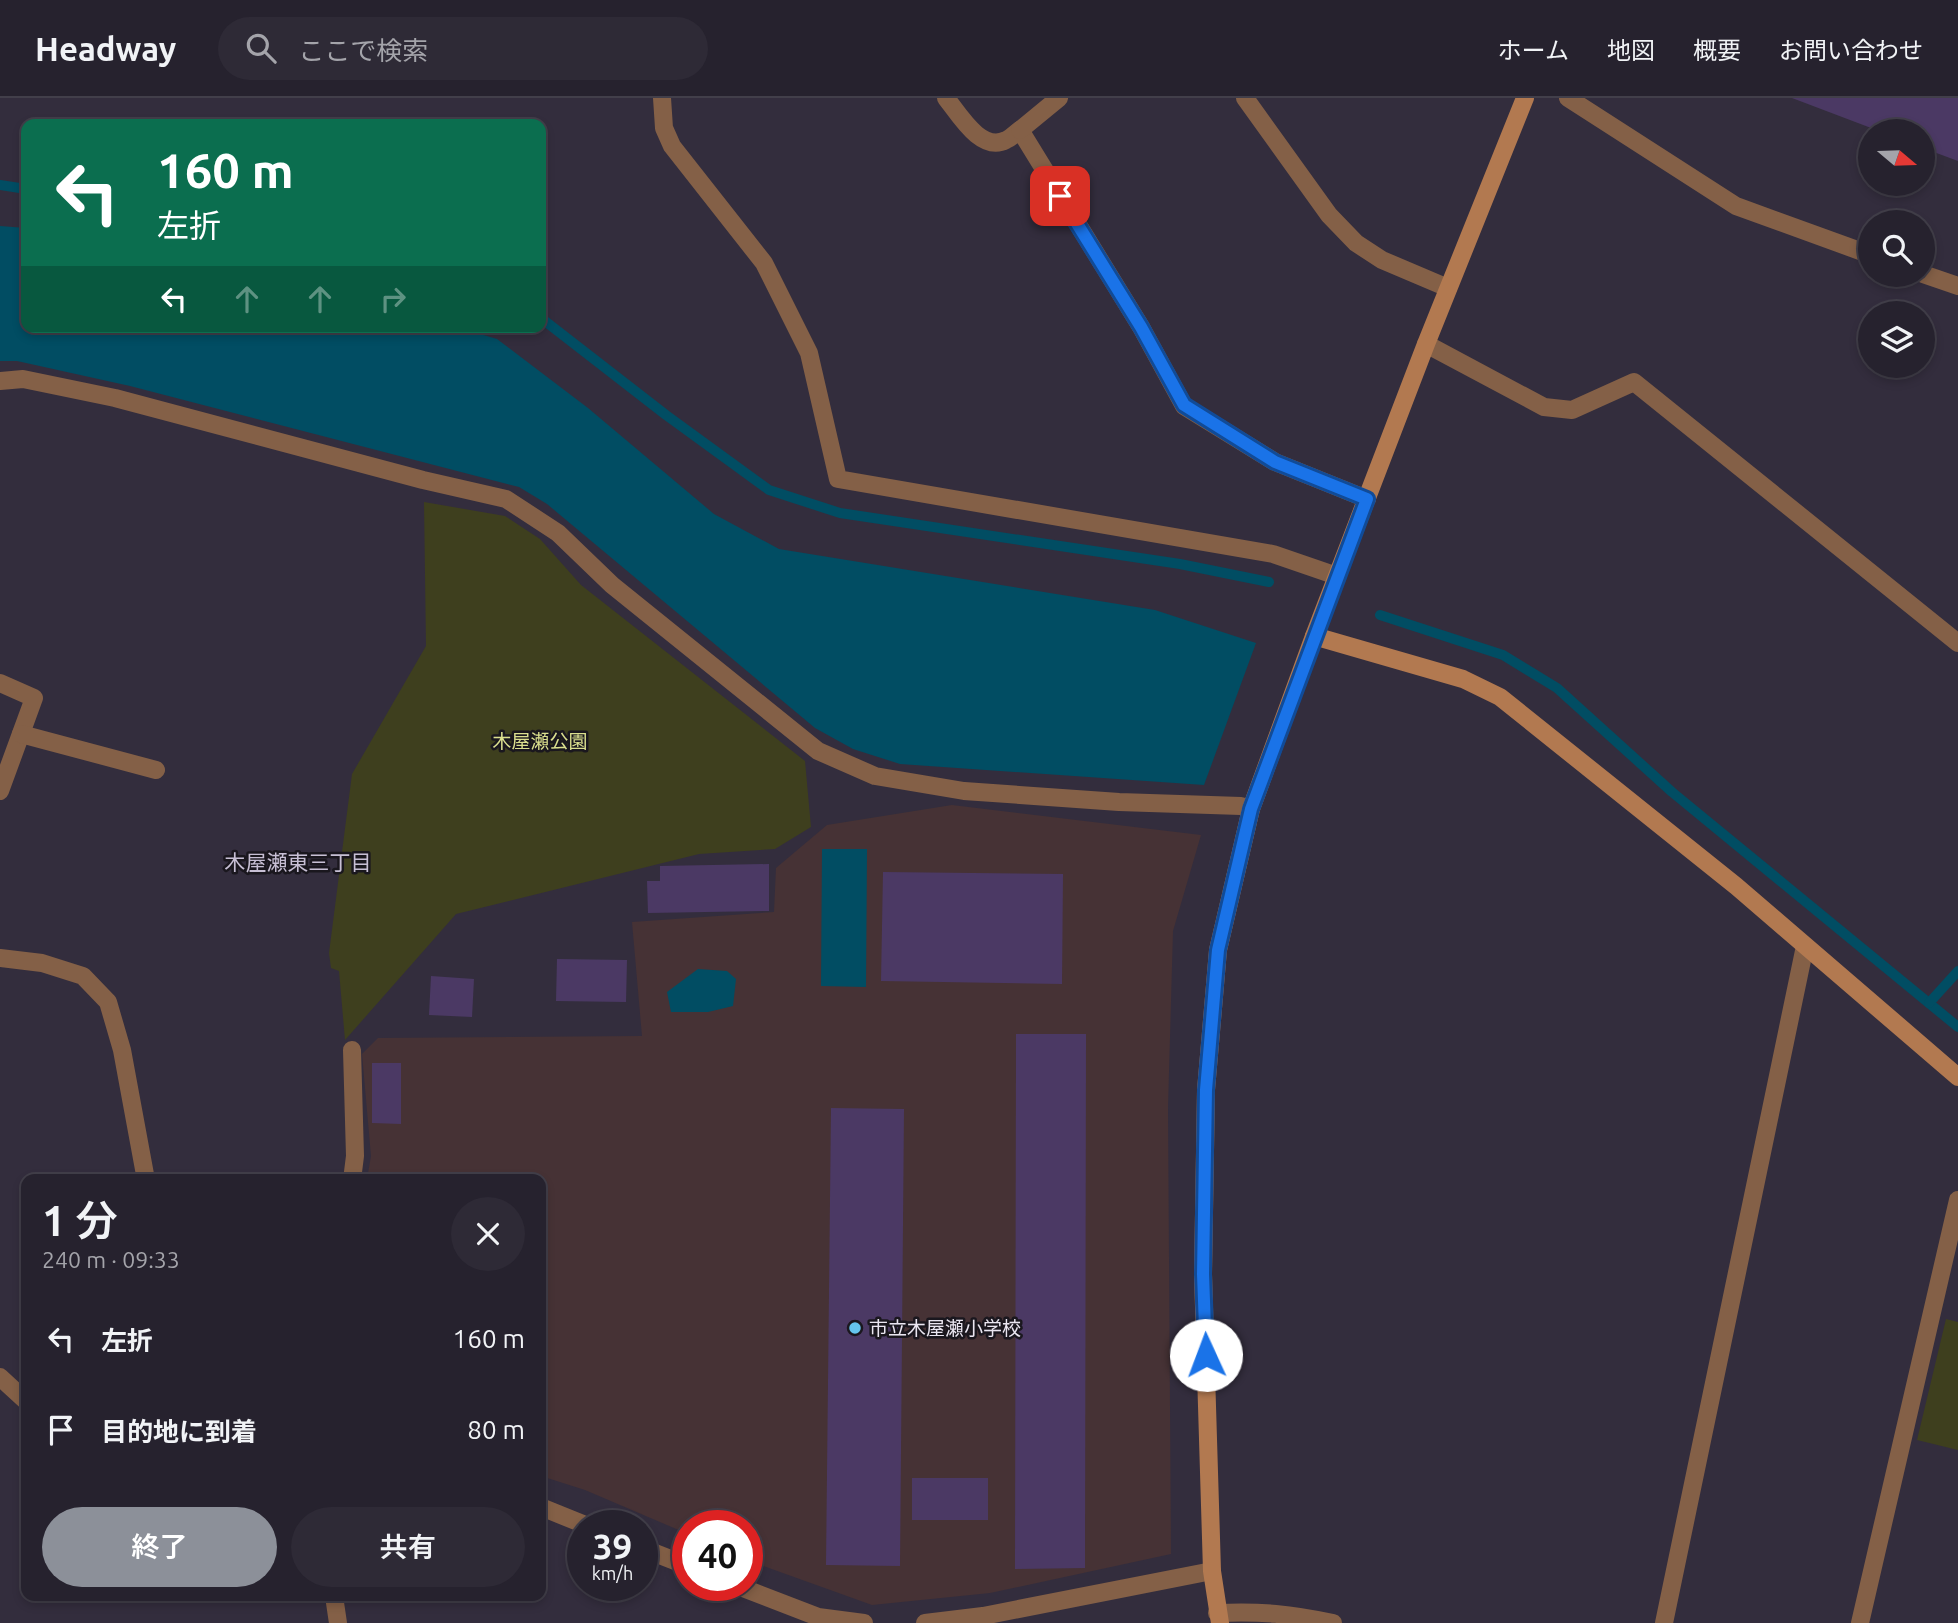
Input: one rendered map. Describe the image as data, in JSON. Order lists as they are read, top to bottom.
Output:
{
  "districts": ["木屋瀬東三丁目"],
  "parks": ["木屋瀬公園"],
  "places": ["市立木屋瀬小学校"],
  "north": "right",
  "page": {
    "header": "Headway",
    "search": "ここで検索",
    "nav": [
      "ホーム",
      "地図",
      "概要",
      "お問い合わせ"
    ],
    "turn": ["160 m", "左折"],
    "heading": ["1 分", "240 m · 09:33"],
    "list": [
      {
        "name": "左折",
        "value": "160 m"
      },
      {
        "name": "目的地に到着",
        "value": "80 m"
      }
    ],
    "buttons": ["終了", "共有"],
    "speed": "39 km/h",
    "limit": "40"
  }
}
